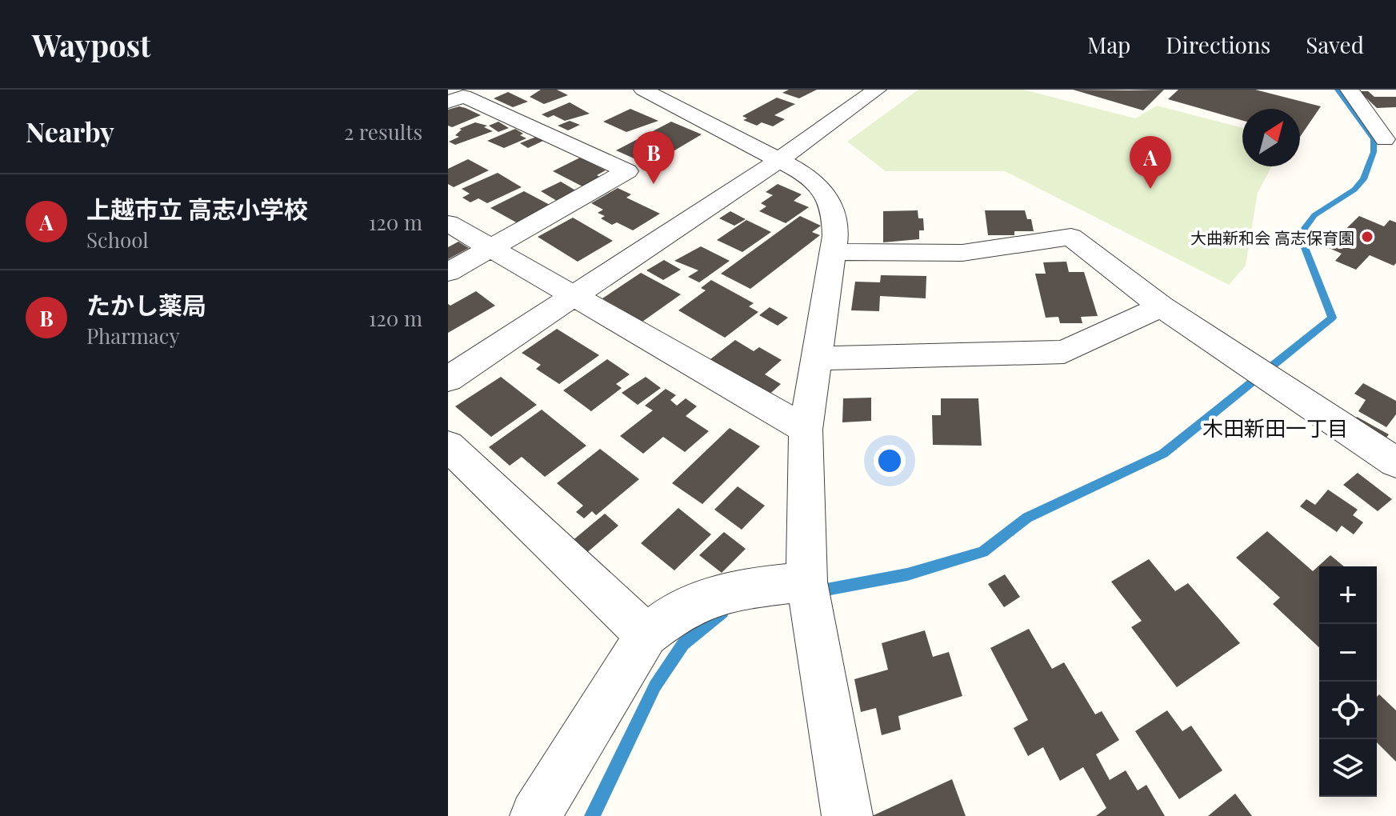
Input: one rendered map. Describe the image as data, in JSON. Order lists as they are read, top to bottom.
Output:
{
  "districts": ["木田新田一丁目"],
  "places": ["大曲新和会 高志保育園"],
  "north": "top right",
  "page": {
    "header": "Waypost",
    "nav": ["Map", "Directions", "Saved"],
    "heading": ["Nearby", "2 results"],
    "pins": ["B", "A"],
    "list": [
      {
        "mark": "A",
        "name": "上越市立 高志小学校",
        "note": "School",
        "value": "120 m"
      },
      {
        "mark": "B",
        "name": "たかし薬局",
        "note": "Pharmacy",
        "value": "120 m"
      }
    ],
    "map_buttons": ["+", "−"]
  }
}
